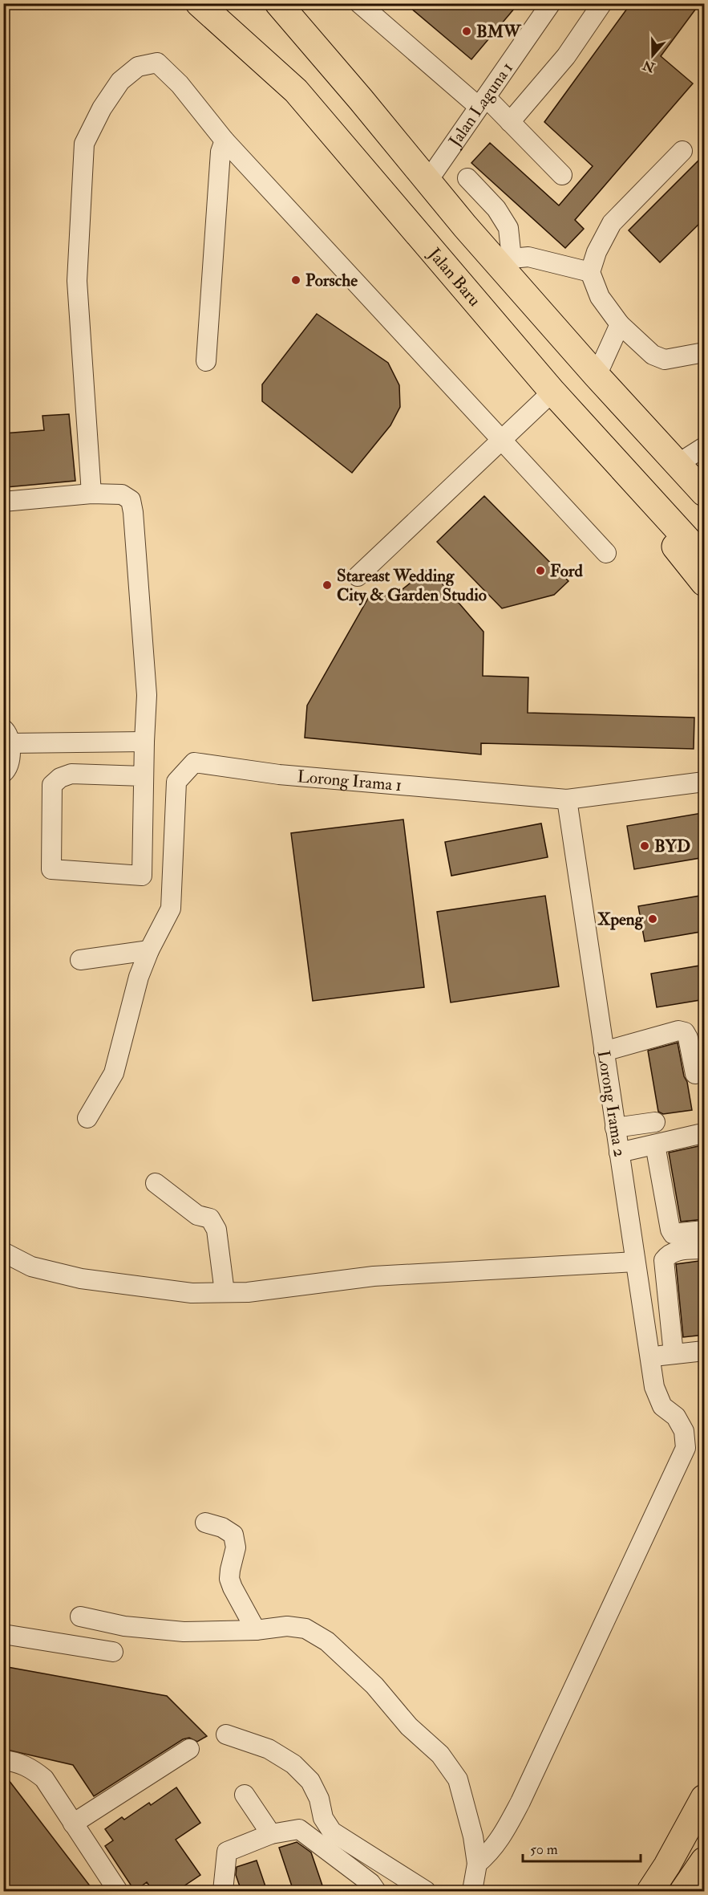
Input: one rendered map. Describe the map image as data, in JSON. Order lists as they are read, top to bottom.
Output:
{
  "streets": {
    "highway": ["Jalan Baru"],
    "street": ["Jalan Laguna 1", "Lorong Irama 1", "Lorong Irama 2"]
  },
  "crossings": [
    ["Lorong Irama 1", "Lorong Irama 2"]
  ],
  "places": [
    "BMW",
    "Porsche",
    "Ford",
    "Stareast Wedding City & Garden Studio",
    "BYD",
    "Xpeng"
  ],
  "scale_bar": "50 m",
  "north": "bottom"
}
